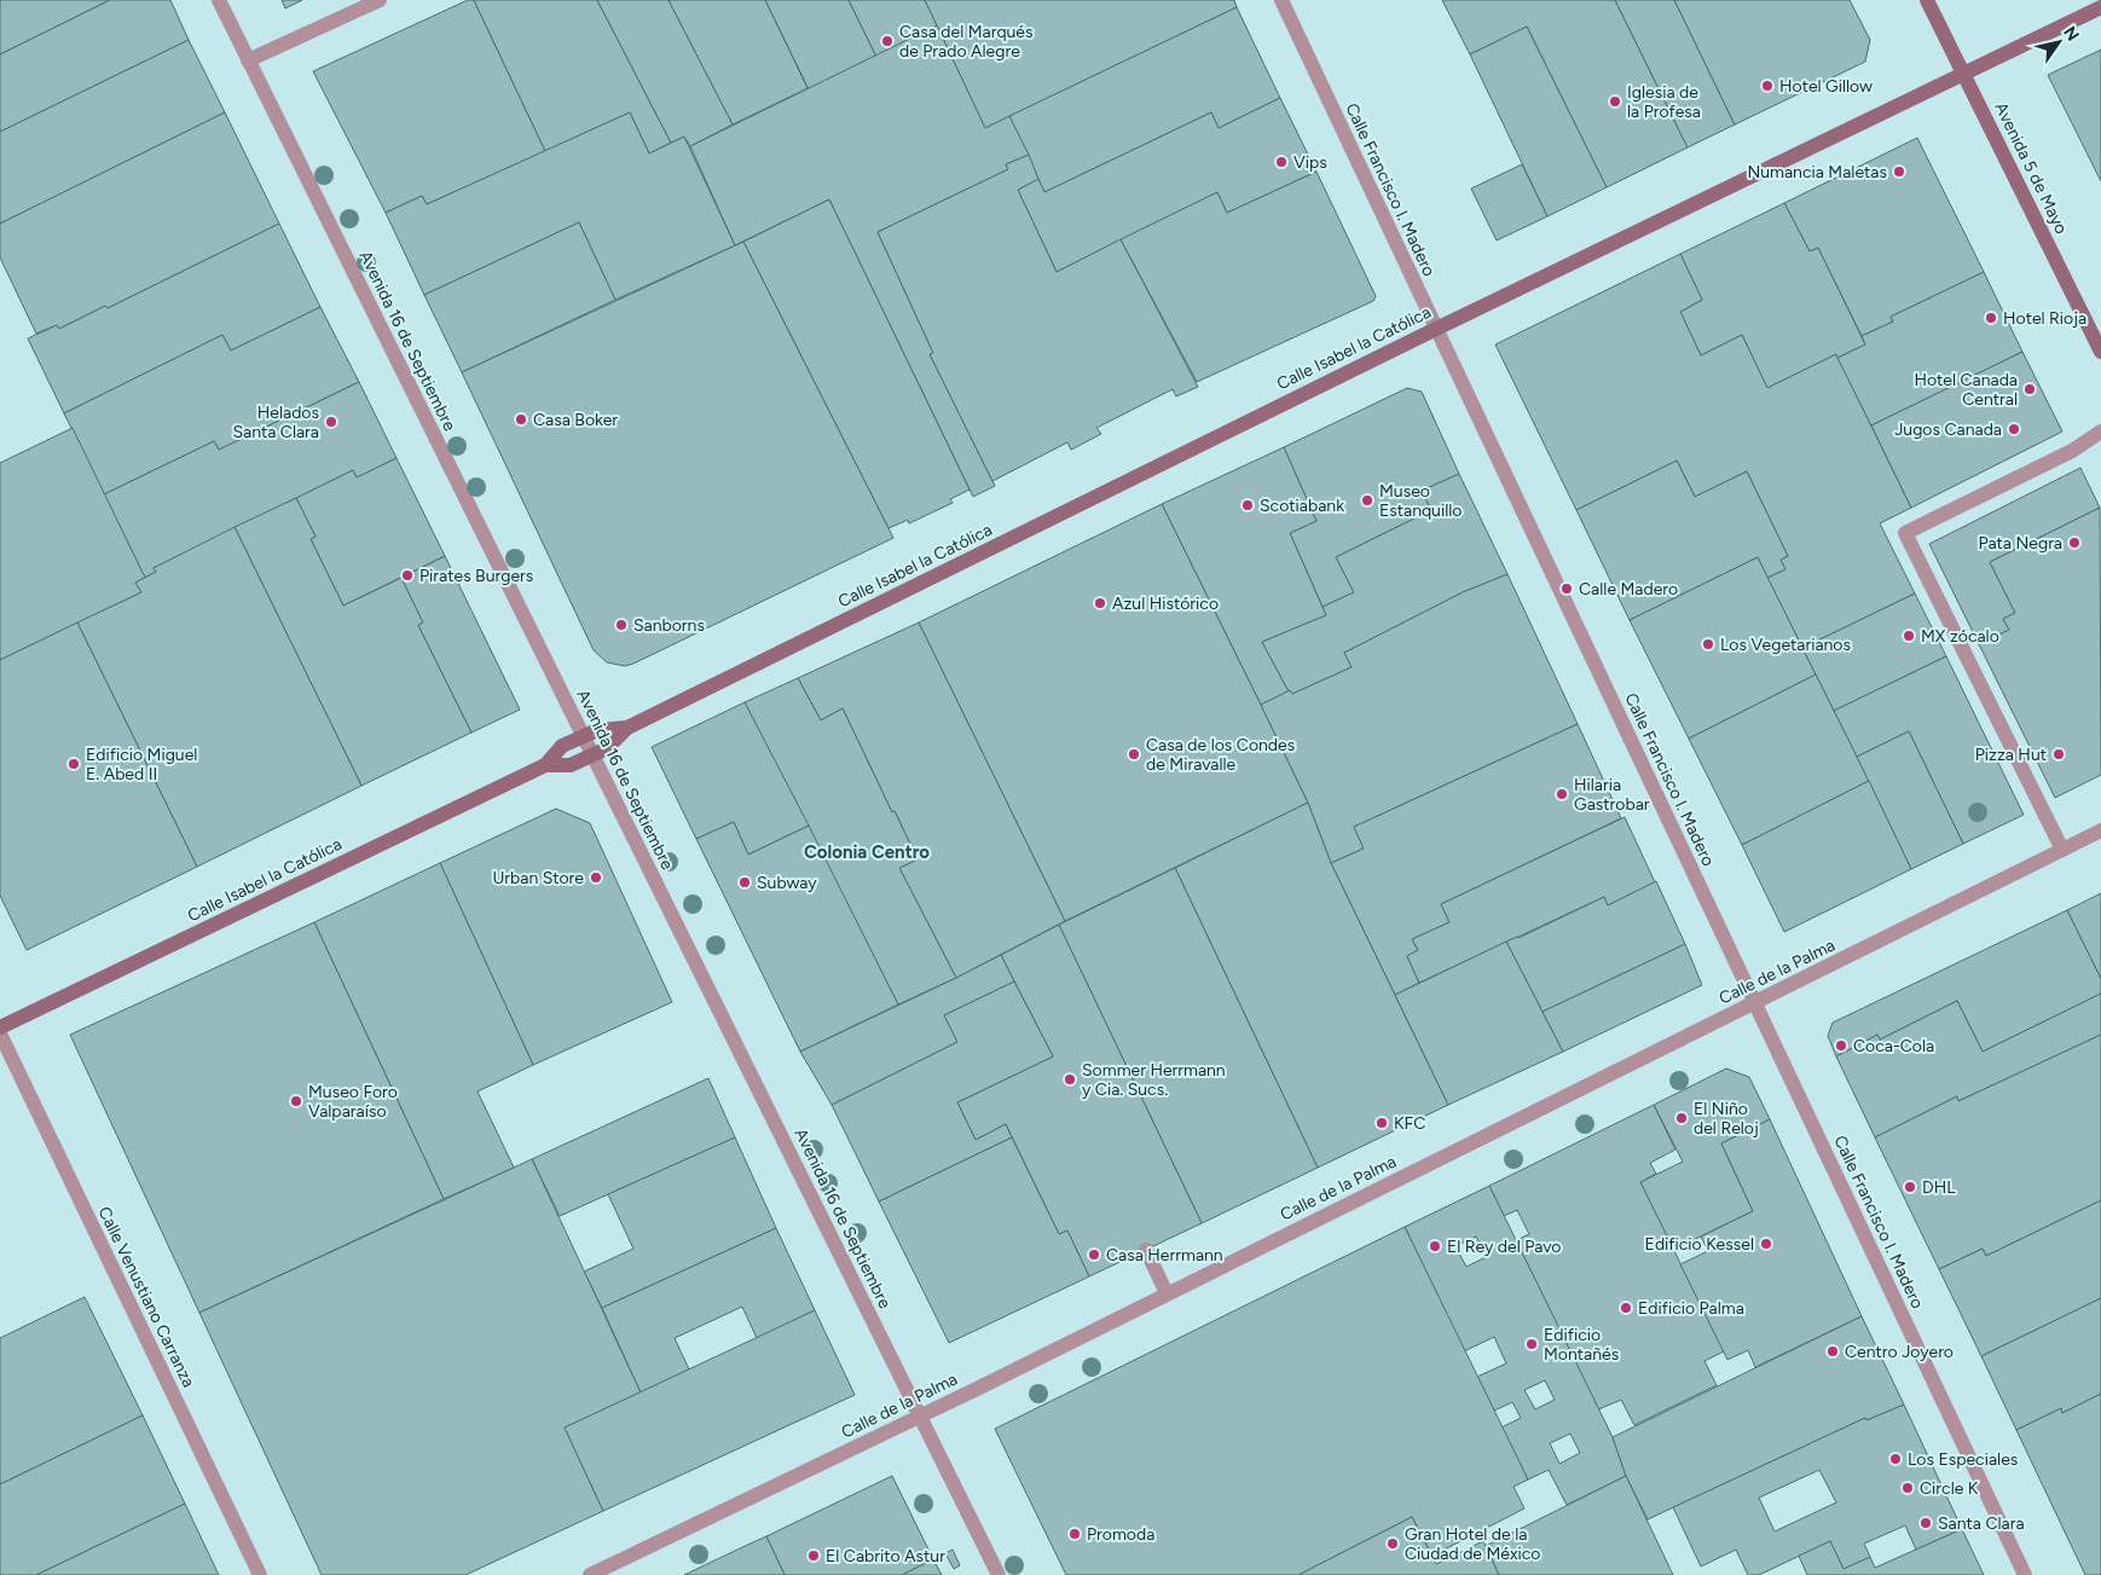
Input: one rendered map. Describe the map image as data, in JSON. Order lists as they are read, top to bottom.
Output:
{
  "streets": {
    "street": [
      "Avenida 5 de Mayo",
      "Calle Francisco I. Madero",
      "Avenida 16 de Septiembre",
      "Calle Isabel la Católica",
      "Calle de la Palma",
      "Calle Venustiano Carranza"
    ]
  },
  "crossings": [
    ["Avenida 5 de Mayo", "Calle Isabel la Católica"],
    ["Calle Francisco I. Madero", "Calle Isabel la Católica"],
    ["Calle Francisco I. Madero", "Calle de la Palma"],
    ["Avenida 16 de Septiembre", "Calle Isabel la Católica"],
    ["Avenida 16 de Septiembre", "Calle de la Palma"]
  ],
  "districts": ["Colonia Centro"],
  "places": [
    "Casa del Marqués de Prado Alegre",
    "Hotel Gillow",
    "Iglesia de la Profesa",
    "Vips",
    "Numancia Maletas",
    "Hotel Rioja",
    "Hotel Canada Central",
    "Casa Boker",
    "Helados Santa Clara",
    "Jugos Canada",
    "Museo Estanquillo",
    "Scotiabank",
    "Pata Negra",
    "Pirates Burgers",
    "Calle Madero",
    "Azul Histórico",
    "Sanborns",
    "MX zócalo",
    "Los Vegetarianos",
    "Casa de los Condes de Miravalle",
    "Pizza Hut",
    "Edificio Miguel E. Abed II",
    "Hilaria Gastrobar",
    "Urban Store",
    "Subway",
    "Coca-Cola",
    "Sommer Herrmann y Cia. Sucs.",
    "Museo Foro Valparaíso",
    "El Niño del Reloj",
    "KFC",
    "DHL",
    "Edificio Kessel",
    "El Rey del Pavo",
    "Casa Herrmann",
    "Edificio Palma",
    "Edificio Montañés",
    "Centro Joyero",
    "Los Especiales",
    "Circle K",
    "Santa Clara",
    "Promoda",
    "Gran Hotel de la Ciudad de México",
    "El Cabrito Astur"
  ],
  "north": "top right"
}
